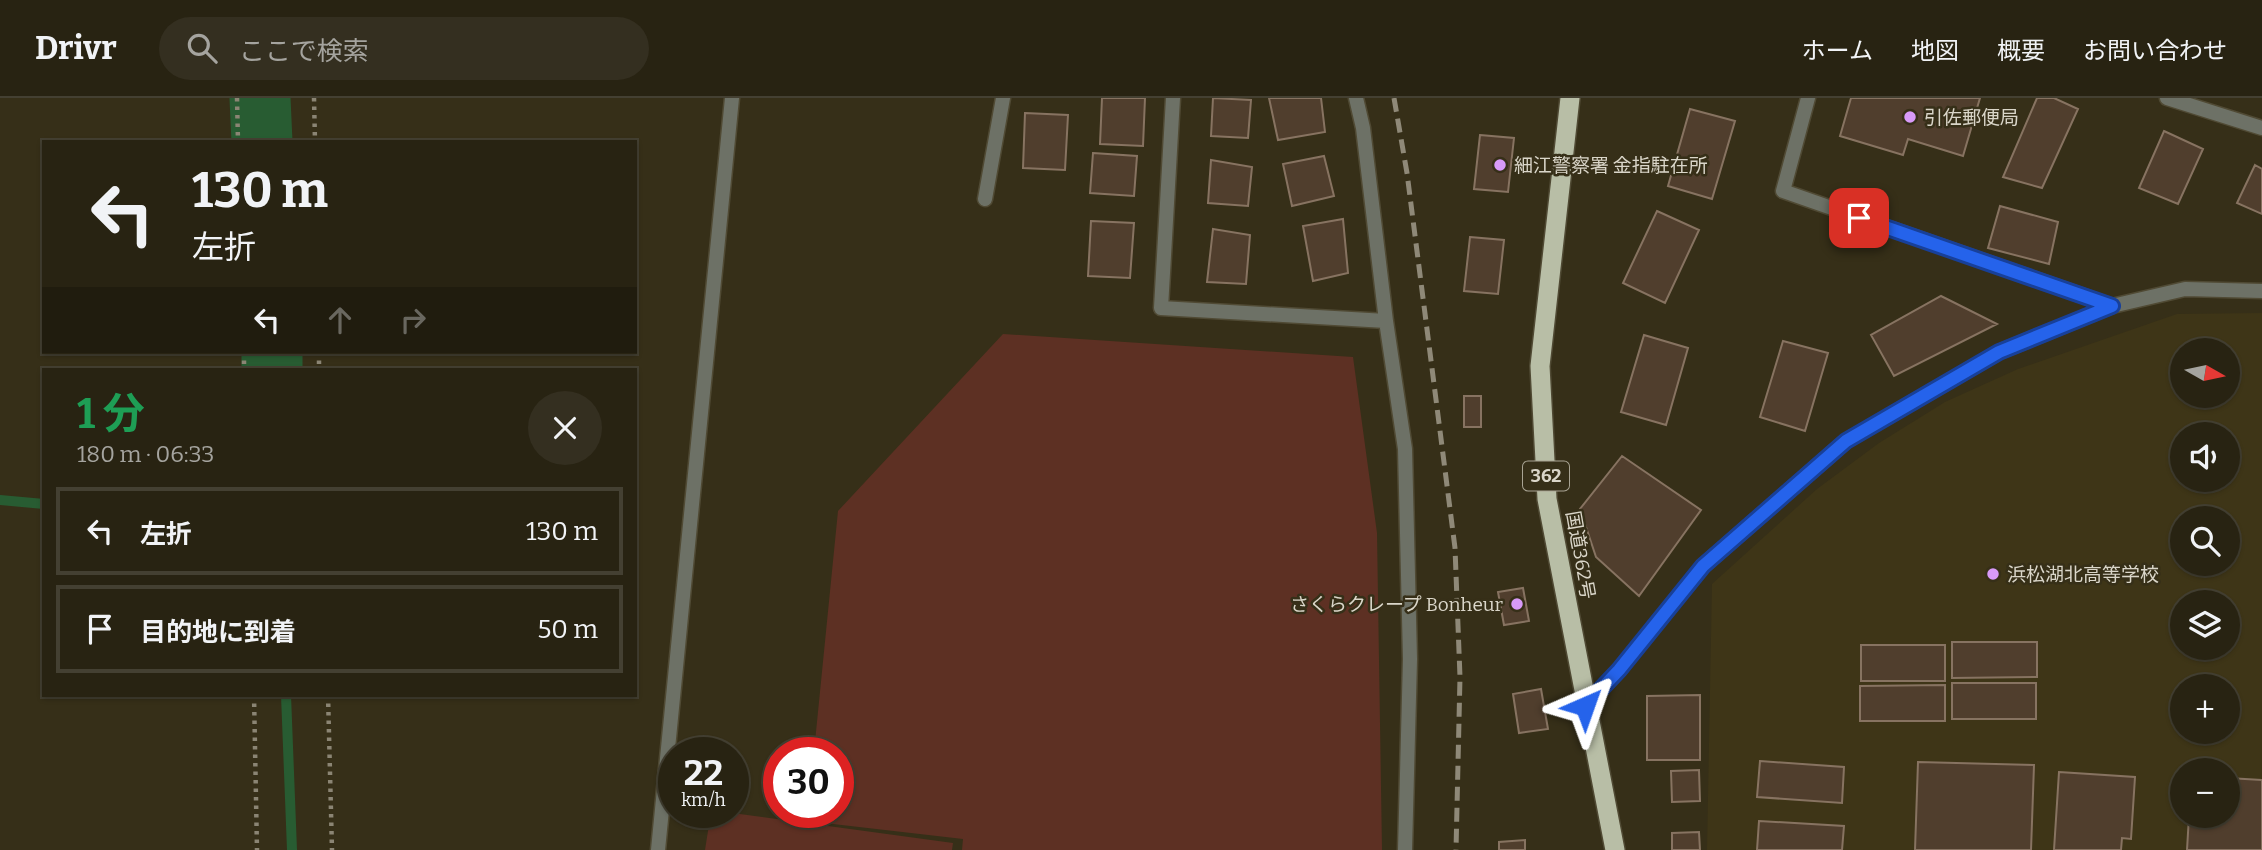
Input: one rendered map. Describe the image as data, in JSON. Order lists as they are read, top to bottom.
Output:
{
  "streets": {
    "highway": ["362", "国道362号"]
  },
  "places": [
    "引佐郵便局",
    "細江警察署 金指駐在所",
    "浜松湖北高等学校",
    "さくらクレープ Bonheur"
  ],
  "north": "right",
  "page": {
    "header": "Drivr",
    "search": "ここで検索",
    "nav": [
      "ホーム",
      "地図",
      "概要",
      "お問い合わせ"
    ],
    "turn": ["130 m", "左折"],
    "map_buttons": ["+", "−"],
    "heading": ["1 分", "180 m · 06:33"],
    "list": [
      {
        "name": "左折",
        "value": "130 m"
      },
      {
        "name": "目的地に到着",
        "value": "50 m"
      }
    ],
    "speed": "22 km/h",
    "limit": "30"
  }
}
